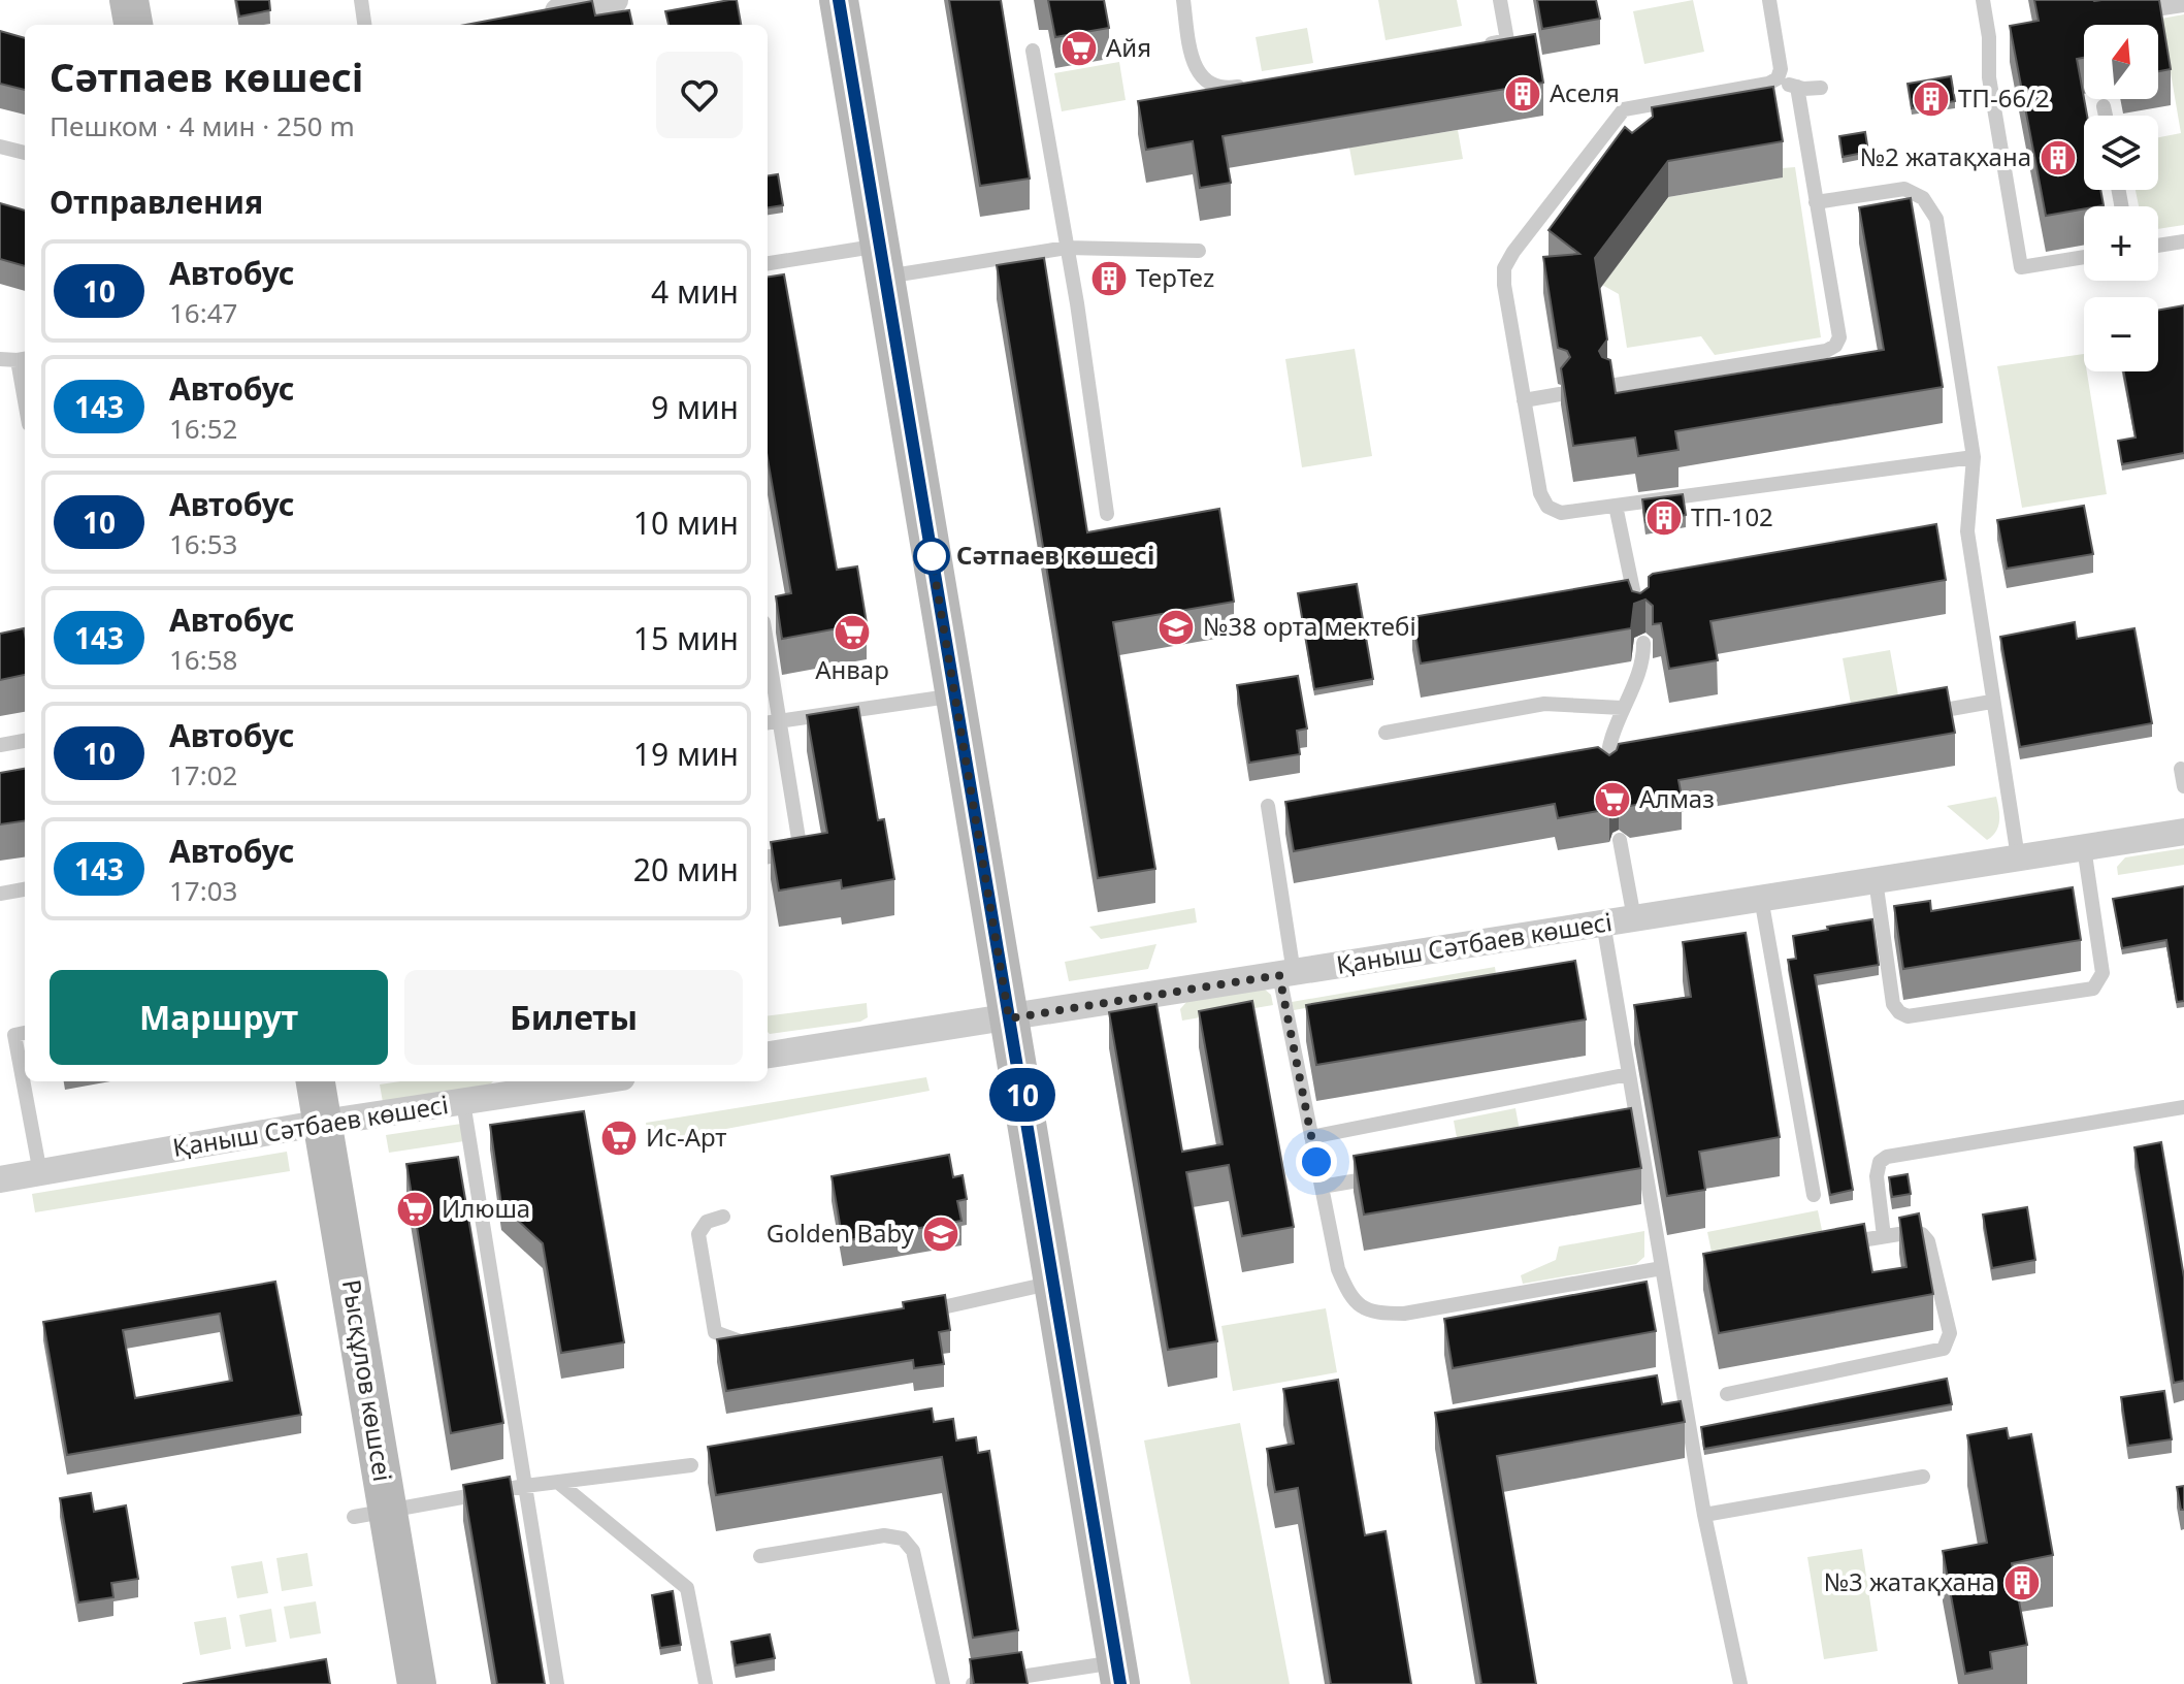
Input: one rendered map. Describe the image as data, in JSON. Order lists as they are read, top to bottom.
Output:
{
  "streets": {
    "street": ["Қаныш Сәтбаев көшесі", "Рысқұлов көшсеі"]
  },
  "crossings": [
    ["Қаныш Сәтбаев көшесі", "Рысқұлов көшсеі"]
  ],
  "places": {
    "supermarket": [
      "Айя",
      "Анвар",
      "Алмаз",
      "Ис-Арт",
      "Илюша"
    ],
    "building": [
      "Аселя",
      "ТП-66/2",
      "№2 жатақхана",
      "TepTez",
      "ТП-102",
      "№3 жатақхана"
    ],
    "other": ["Сәтпаев көшесі"],
    "school or university": ["№38 орта мектебі", "Golden Baby"]
  },
  "lines": ["bus line 10"],
  "north": "top",
  "page": {
    "on_map": "10",
    "map_buttons": ["+", "−"],
    "heading": [
      ["Сәтпаев көшесі", "Пешком · 4 мин · 250 m"],
      "Отправления"
    ],
    "list": [
      {
        "mark": "10",
        "name": "Автобус",
        "note": "16:47",
        "value": "4 мин"
      },
      {
        "mark": "143",
        "name": "Автобус",
        "note": "16:52",
        "value": "9 мин"
      },
      {
        "mark": "10",
        "name": "Автобус",
        "note": "16:53",
        "value": "10 мин"
      },
      {
        "mark": "143",
        "name": "Автобус",
        "note": "16:58",
        "value": "15 мин"
      },
      {
        "mark": "10",
        "name": "Автобус",
        "note": "17:02",
        "value": "19 мин"
      },
      {
        "mark": "143",
        "name": "Автобус",
        "note": "17:03",
        "value": "20 мин"
      }
    ],
    "buttons": ["Маршрут", "Билеты"]
  }
}
